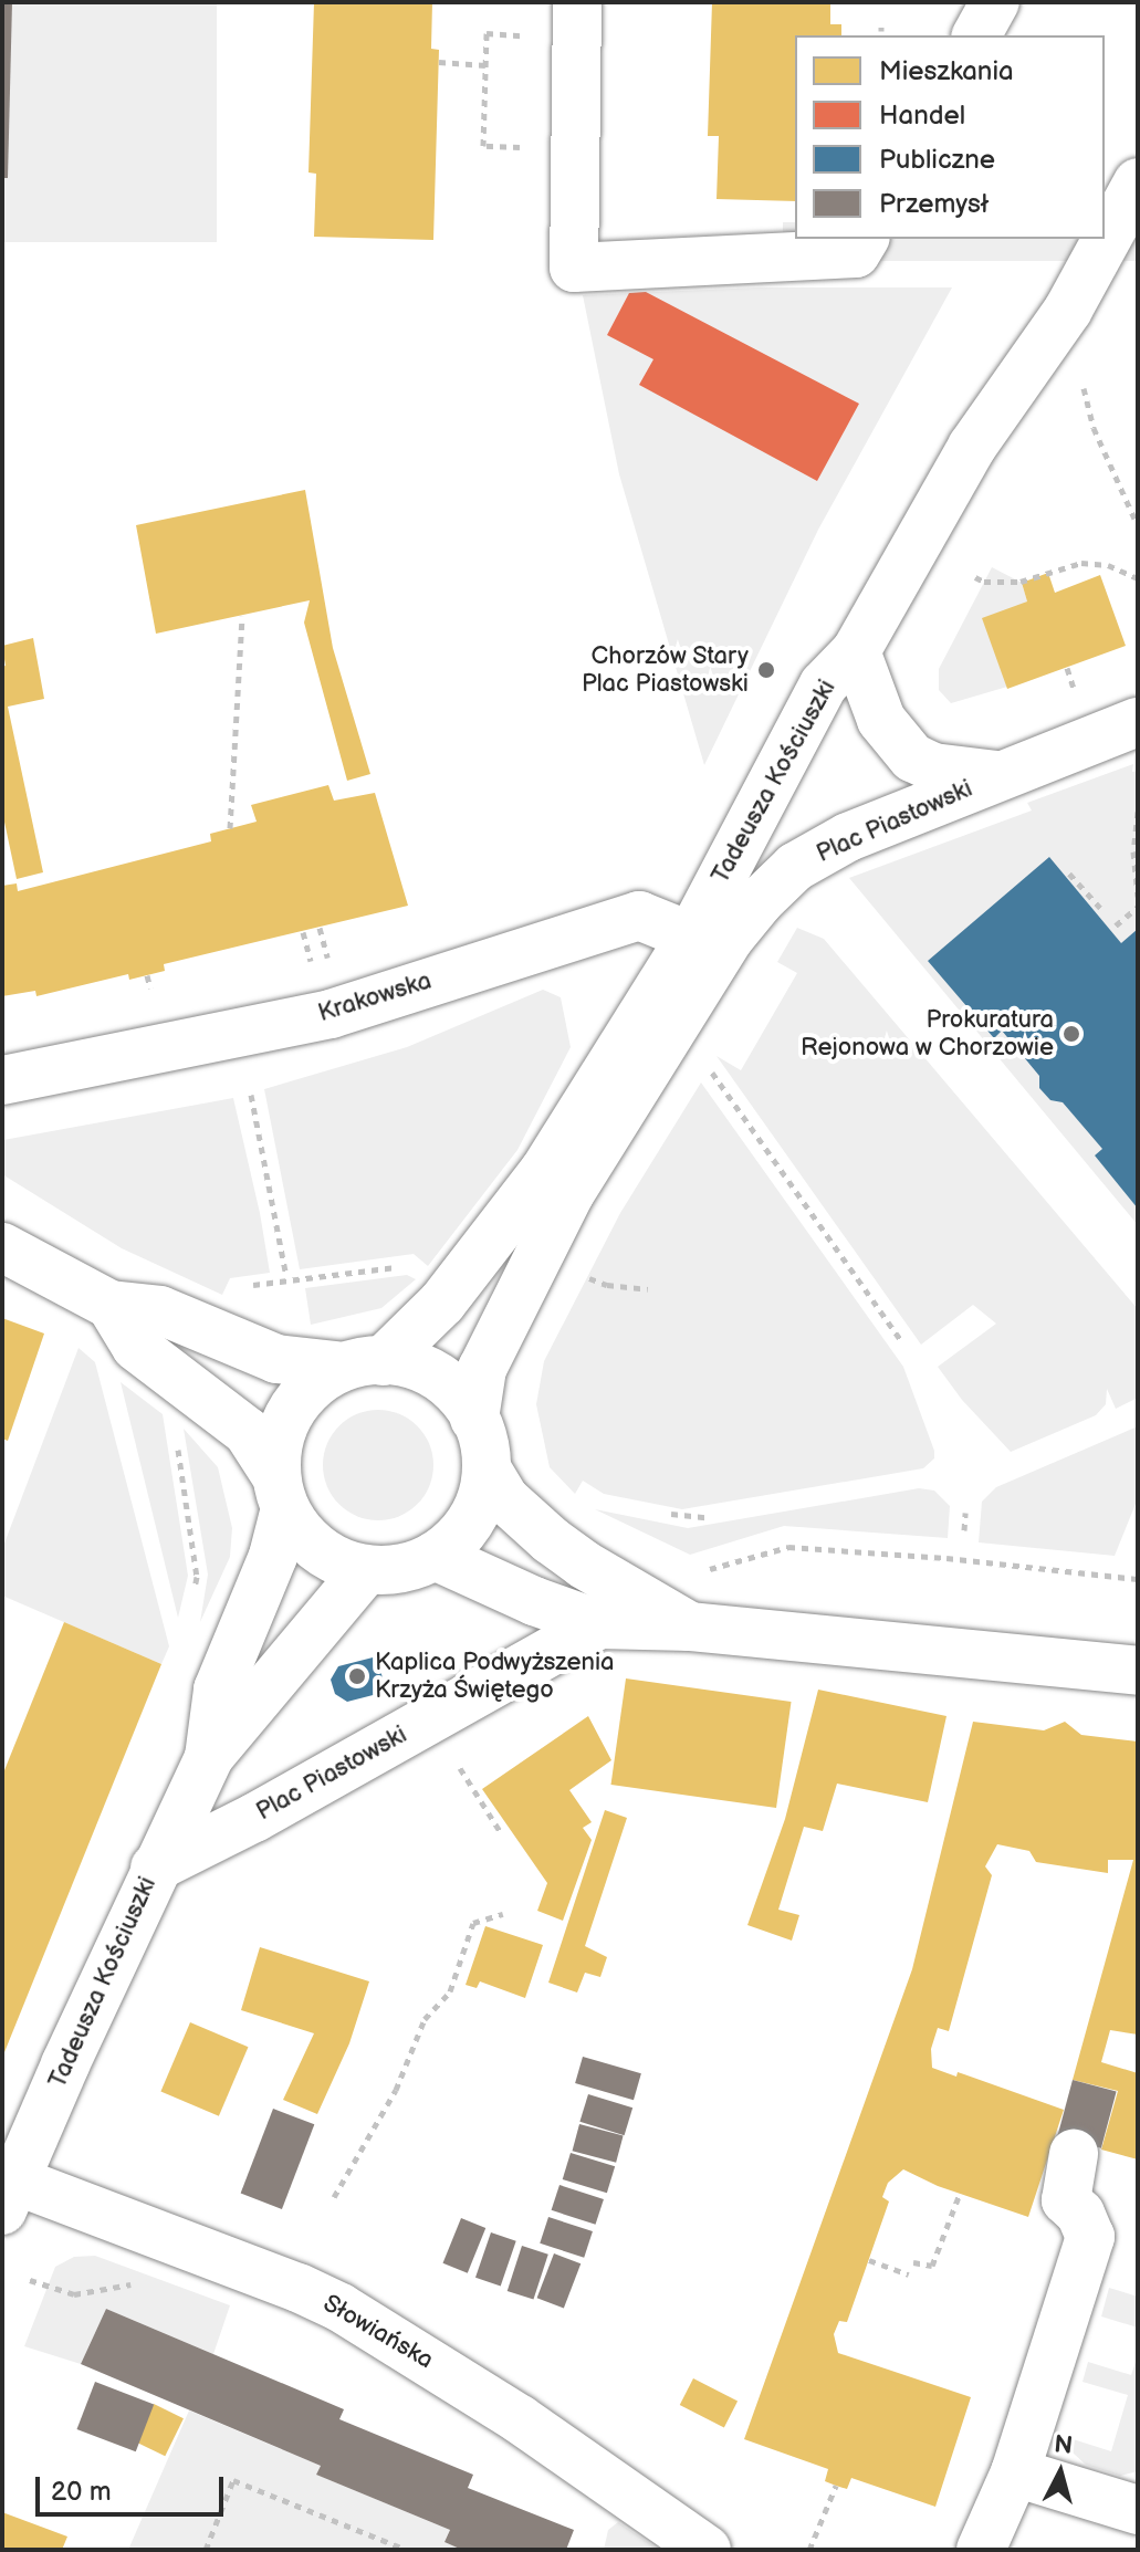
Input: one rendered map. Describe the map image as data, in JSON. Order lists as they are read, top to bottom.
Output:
{
  "streets": {
    "street": [
      "Tadeusza Kościuszki",
      "Plac Piastowski",
      "Krakowska",
      "Słowiańska"
    ]
  },
  "crossings": [
    ["Tadeusza Kościuszki", "Plac Piastowski"],
    ["Tadeusza Kościuszki", "Krakowska"],
    ["Tadeusza Kościuszki", "Słowiańska"],
    ["Plac Piastowski", "Krakowska"]
  ],
  "places": ["Chorzów Stary Plac Piastowski", "Prokuratura Rejonowa w Chorzowie", "Kaplica Podwyższenia Krzyża Świętego"],
  "legend": [
    "Mieszkania",
    "Handel",
    "Publiczne",
    "Przemysł"
  ],
  "scale_bar": "20 m",
  "north": "top"
}
